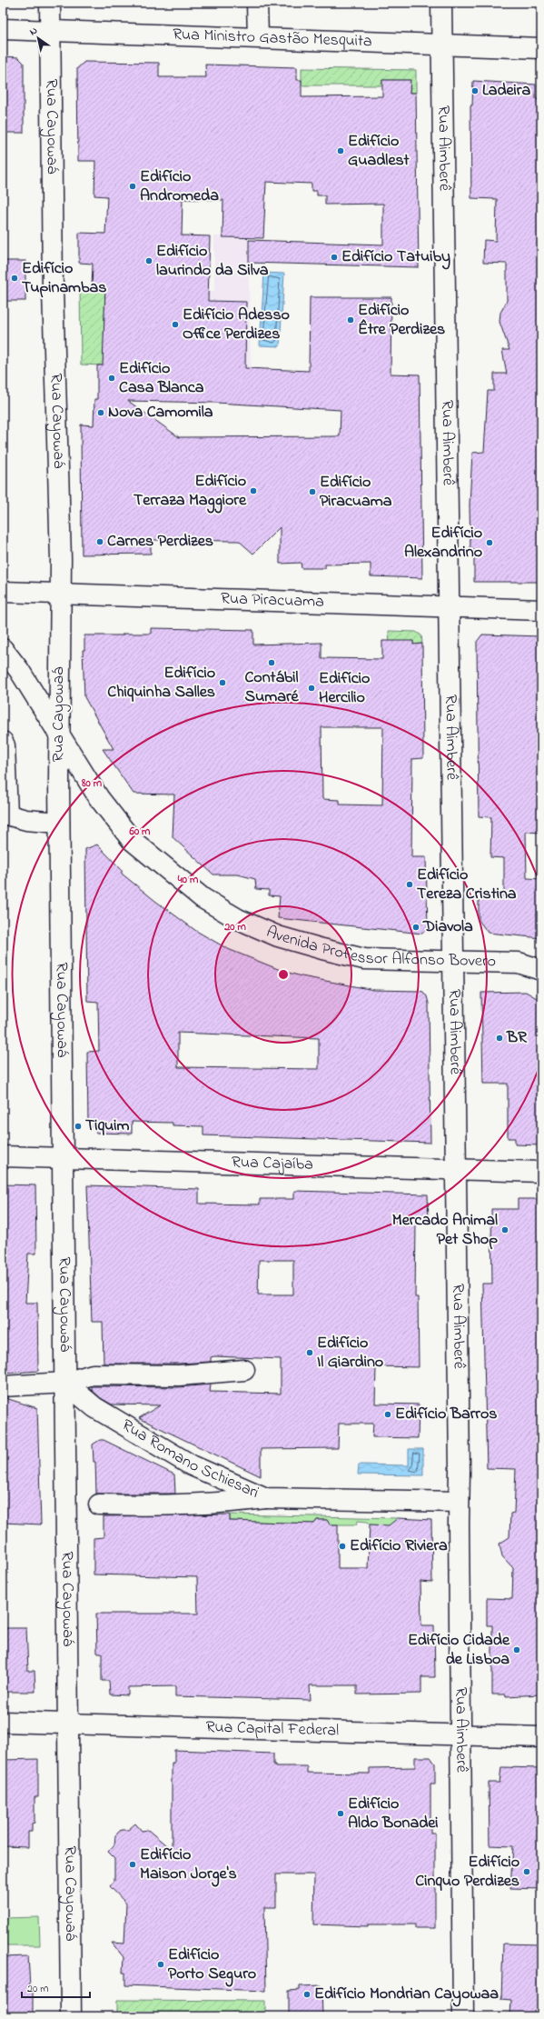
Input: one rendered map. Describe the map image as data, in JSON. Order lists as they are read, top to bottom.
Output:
{
  "streets": {
    "street": [
      "Rua Ministro Gastão Mesquita",
      "Rua Cayowaá",
      "Rua Aimberê",
      "Rua Piracuama",
      "Avenida Professor Alfonso Bovero",
      "Rua Cajaíba",
      "Rua Romano Schiesari",
      "Rua Capital Federal"
    ]
  },
  "crossings": [
    ["Rua Ministro Gastão Mesquita", "Rua Cayowaá"],
    ["Rua Ministro Gastão Mesquita", "Rua Aimberê"],
    ["Rua Cayowaá", "Rua Piracuama"],
    ["Rua Cayowaá", "Avenida Professor Alfonso Bovero"],
    ["Rua Cayowaá", "Rua Cajaíba"],
    ["Rua Cayowaá", "Rua Romano Schiesari"],
    ["Rua Cayowaá", "Rua Capital Federal"],
    ["Rua Aimberê", "Rua Piracuama"],
    ["Rua Aimberê", "Avenida Professor Alfonso Bovero"],
    ["Rua Aimberê", "Rua Cajaíba"],
    ["Rua Aimberê", "Rua Romano Schiesari"],
    ["Rua Aimberê", "Rua Capital Federal"]
  ],
  "places": [
    "Ladeira",
    "Edifício Guadlest",
    "Edifício Andromeda",
    "Edifício Tatuiby",
    "Edifício laurindo da Silva",
    "Edifício Tupinambas",
    "Edifício Être Perdizes",
    "Edifício Adesso Office Perdizes",
    "Edifício Casa Blanca",
    "Nova Camomila",
    "Edifício Terraza Maggiore",
    "Edifício Piracuama",
    "Carnes Perdizes",
    "Edifício Alexandrino",
    "Contábil Sumaré",
    "Edifício Chiquinha Salles",
    "Edifício Hercilio",
    "Edifício Tereza Cristina",
    "Diavola",
    "BR",
    "Tiquim",
    "Mercado Animal Pet Shop",
    "Edifício Il Giardino",
    "Edifício Barros",
    "Edifício Riviera",
    "Edifício Cidade de Lisboa",
    "Edifício Aldo Bonadei",
    "Edifício Maison Jorge's",
    "Edifício Cinquo Perdizes",
    "Edifício Porto Seguro",
    "Edifício Mondrian Cayowaa"
  ],
  "scale_bar": "20 m",
  "north": "top left",
  "rings": [
    "80 m",
    "60 m",
    "40 m",
    "20 m"
  ]
}
